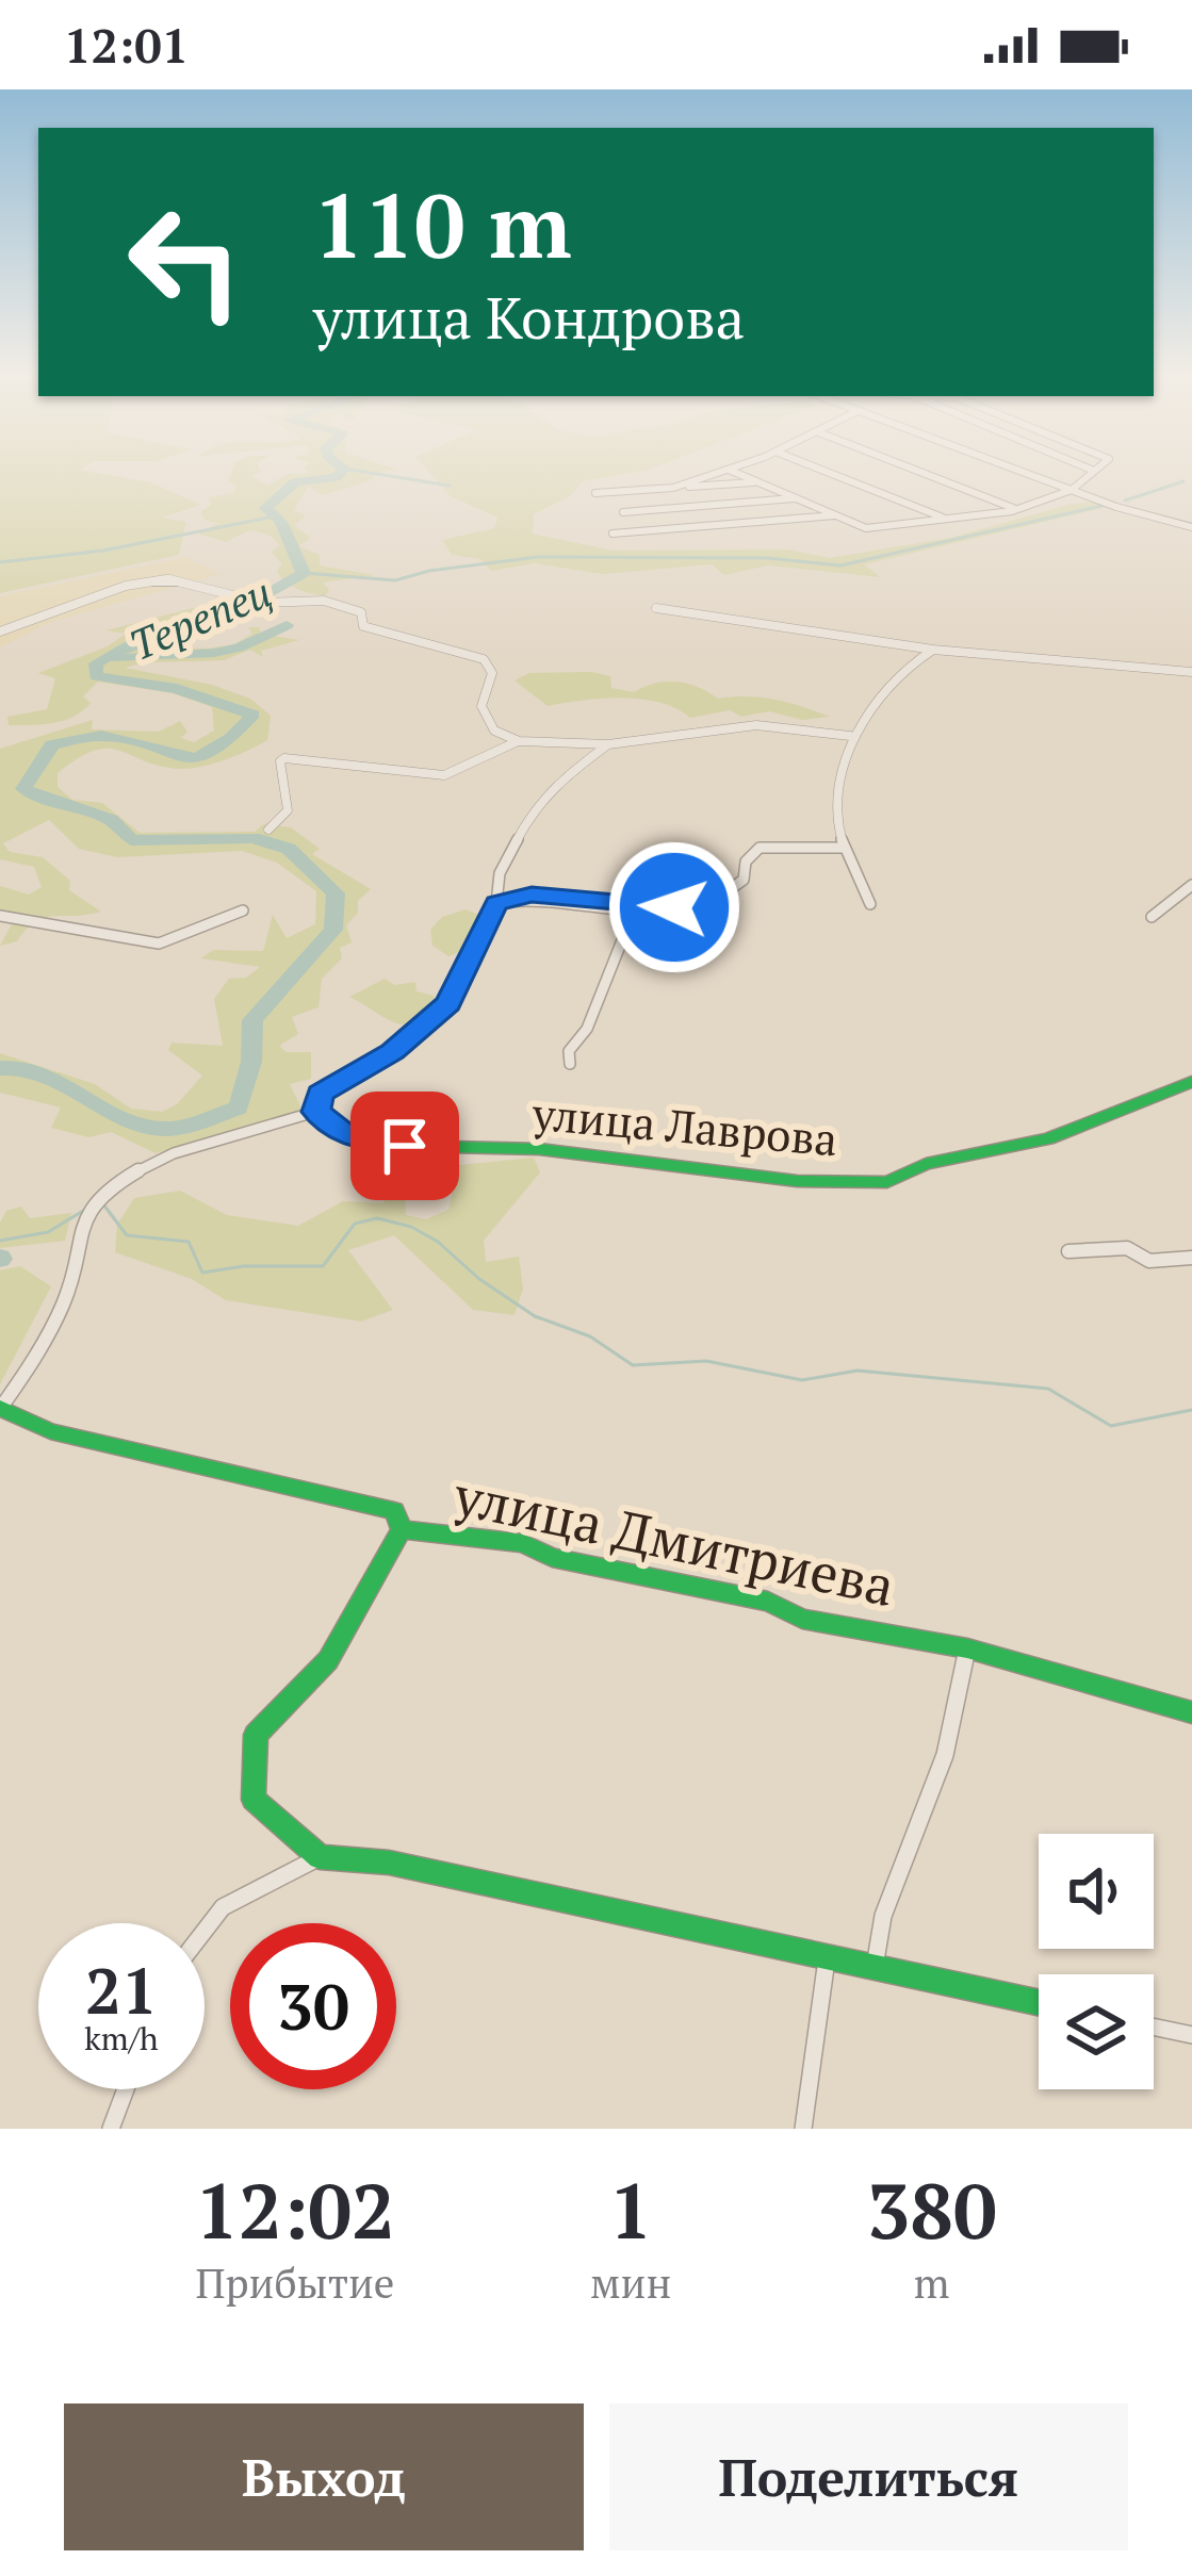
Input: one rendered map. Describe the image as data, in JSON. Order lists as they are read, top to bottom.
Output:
{
  "streets": {
    "street": ["улица Лаврова", "улица Дмитриева"]
  },
  "crossings": [
    ["улица Лаврова", "улица Дмитриева"]
  ],
  "water": ["Терепец"],
  "page": {
    "status": "12:01",
    "turn": ["110 m", "улица Кондрова"],
    "speed": "21 km/h",
    "limit": "30",
    "eta": [
      "12:02",
      "Прибытие",
      "1",
      "мин",
      "380",
      "m"
    ],
    "buttons": ["Выход", "Поделиться"]
  }
}
